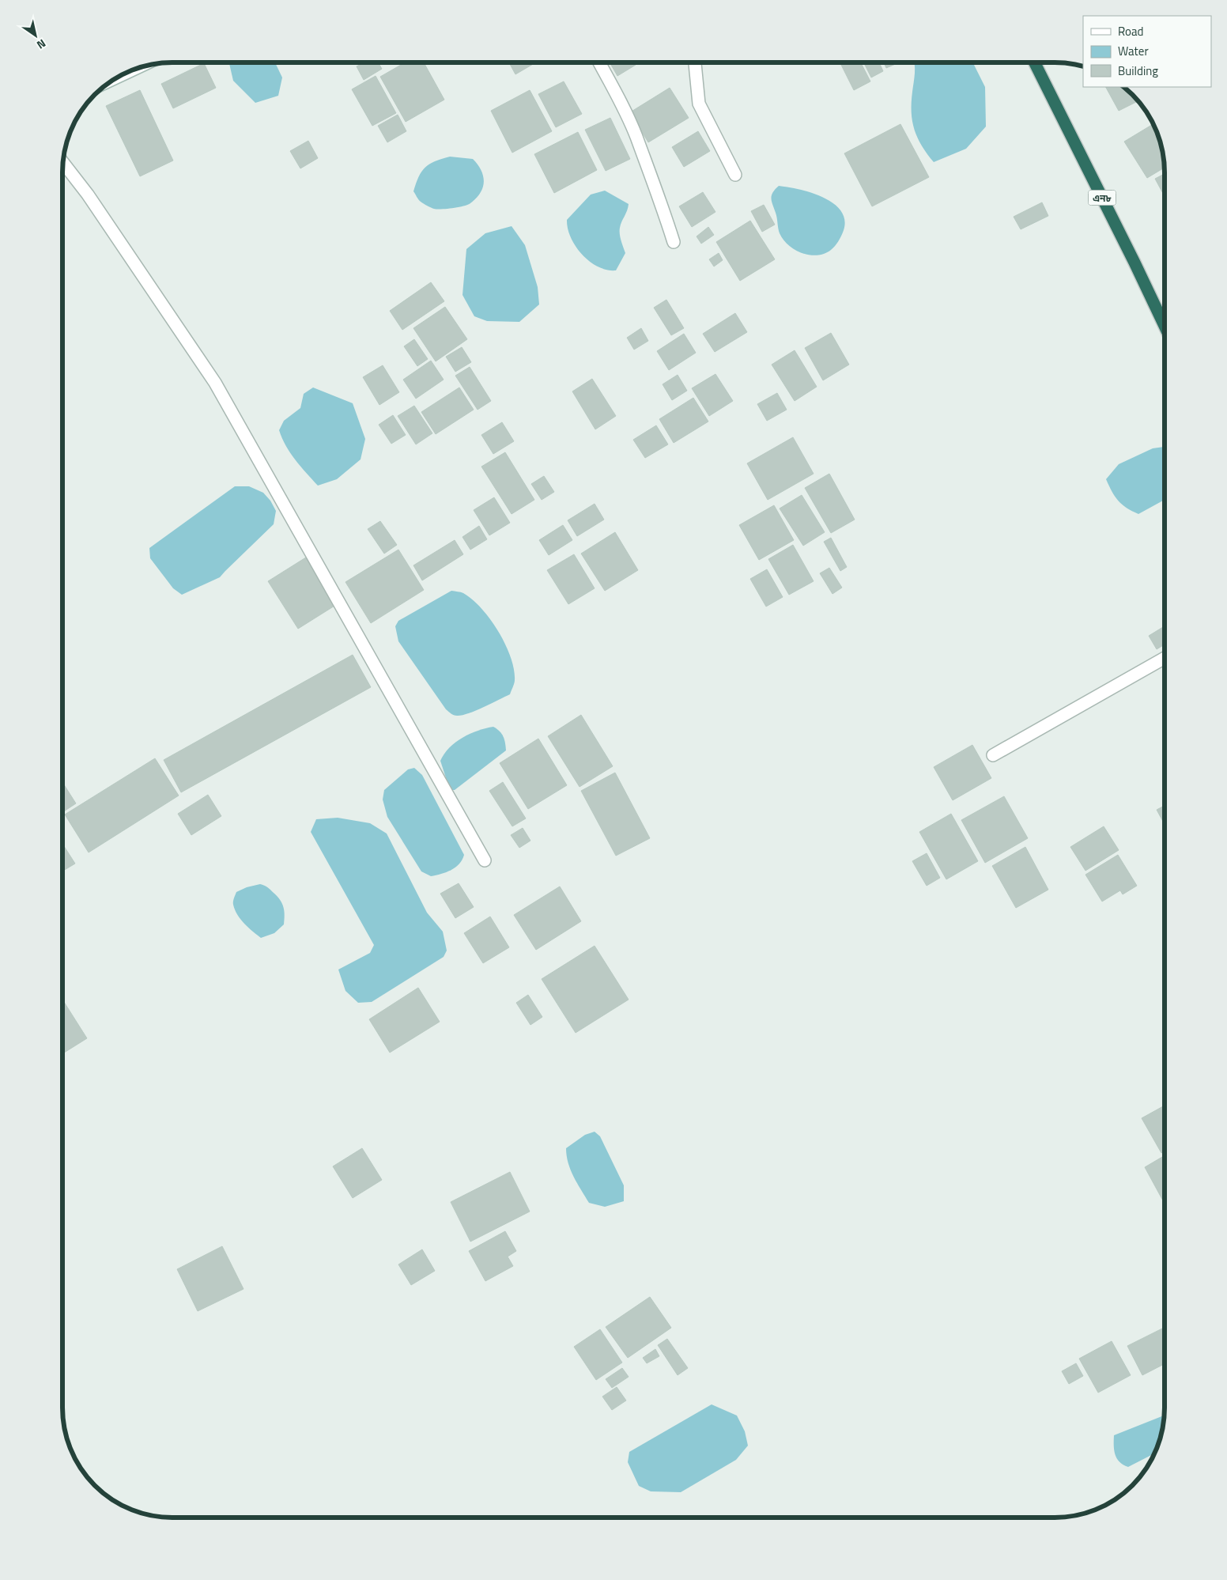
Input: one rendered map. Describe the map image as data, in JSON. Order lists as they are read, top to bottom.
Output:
{
  "streets": {
    "highway": ["এন৮"]
  },
  "legend": ["Road", "Water", "Building"],
  "north": "bottom right"
}
